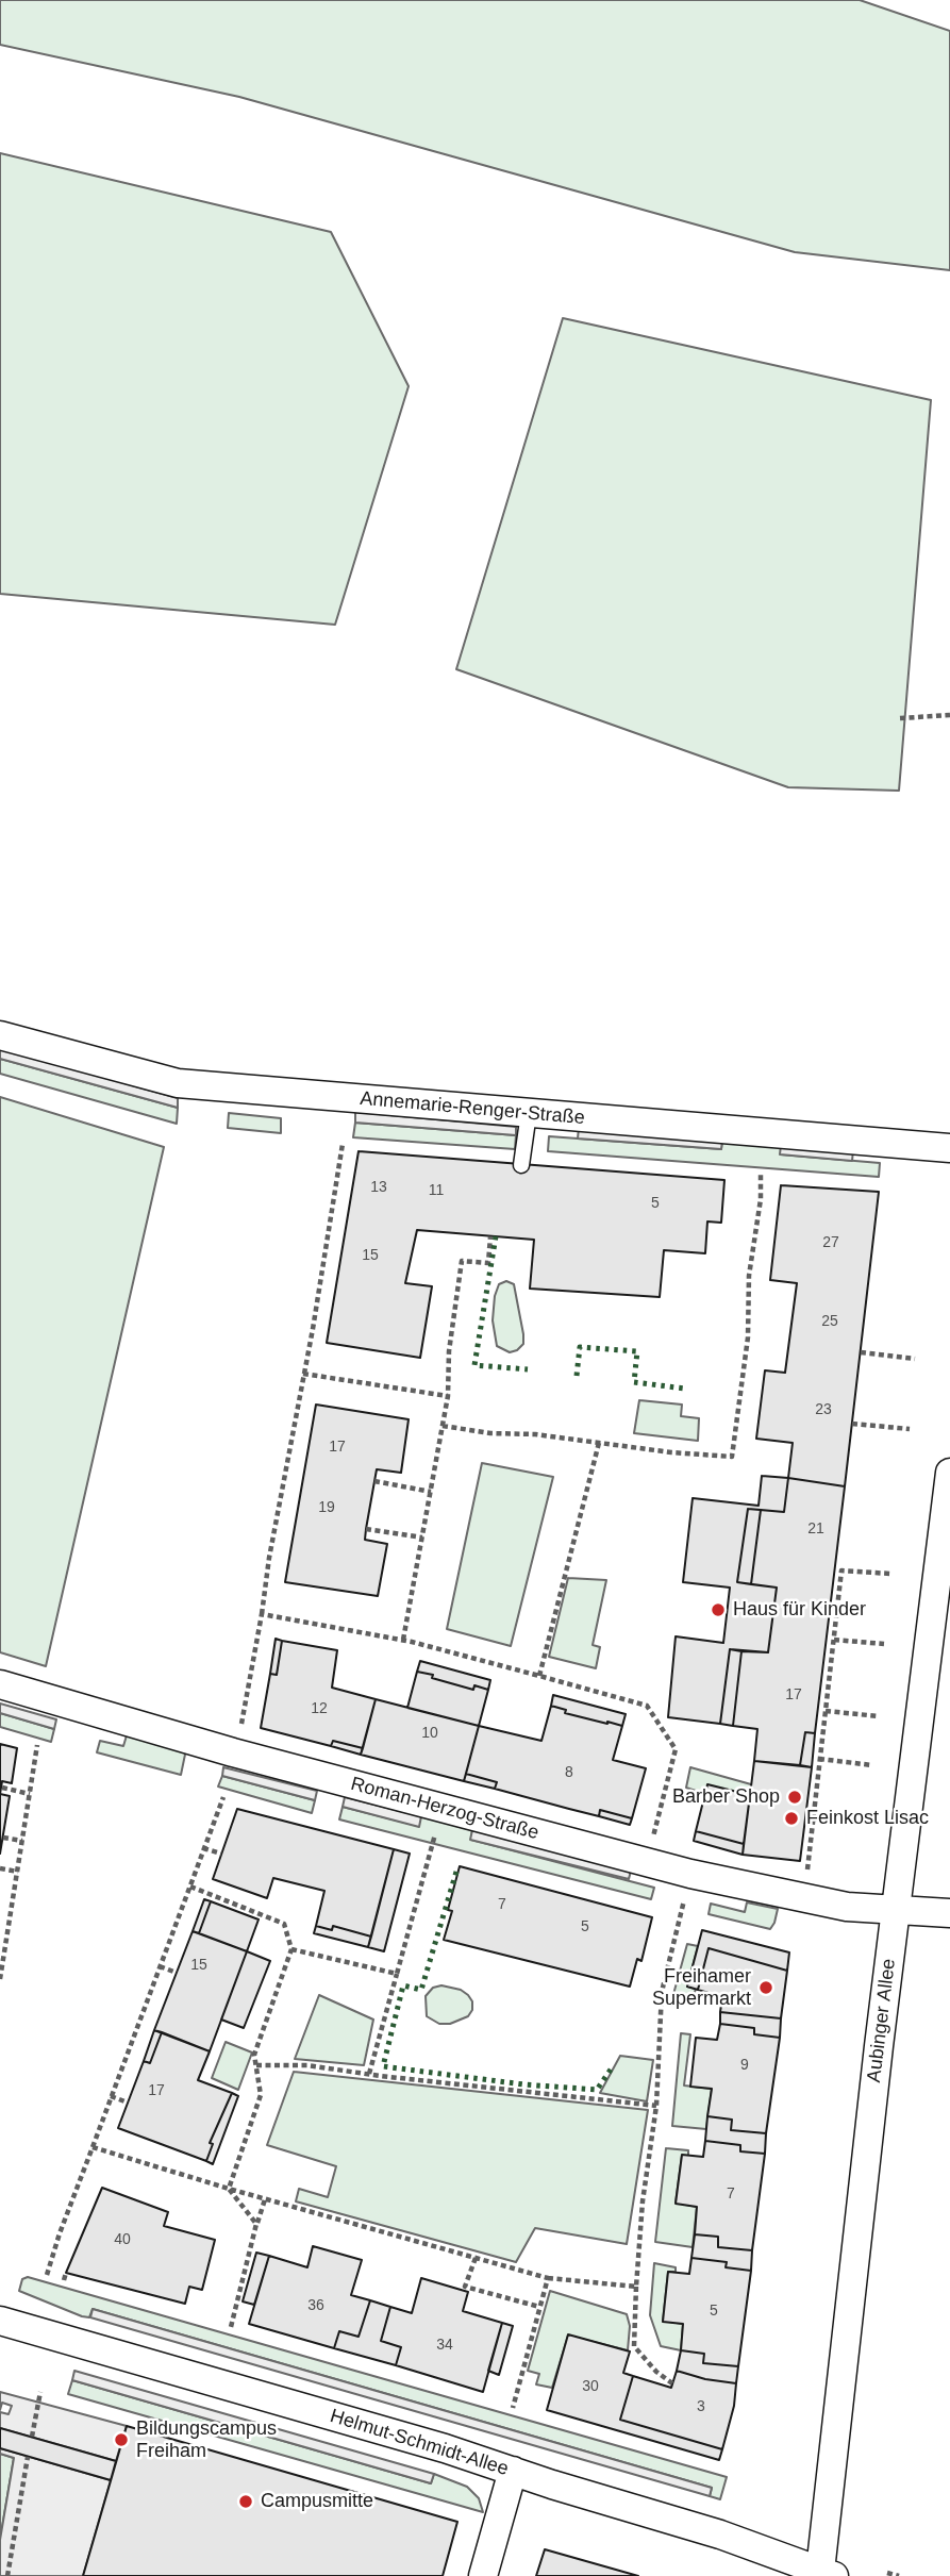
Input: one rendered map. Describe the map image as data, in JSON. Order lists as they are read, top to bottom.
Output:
{
  "streets": {
    "street": [
      "Annemarie-Renger-Straße",
      "Roman-Herzog-Straße",
      "Aubinger Allee",
      "Helmut-Schmidt-Allee"
    ]
  },
  "crossings": [
    ["Roman-Herzog-Straße", "Aubinger Allee"],
    ["Aubinger Allee", "Helmut-Schmidt-Allee"]
  ],
  "places": [
    "Haus für Kinder",
    "Barber Shop",
    "Feinkost Lisac",
    "Freihamer Supermarkt",
    "Bildungscampus Freiham",
    "Campusmitte"
  ],
  "house_numbers": [
    "13",
    "11",
    "5",
    "27",
    "15",
    "25",
    "23",
    "17",
    "19",
    "21",
    "17",
    "12",
    "10",
    "8",
    "7",
    "5",
    "15",
    "9",
    "17",
    "7",
    "40",
    "36",
    "5",
    "34",
    "30",
    "3"
  ]
}
